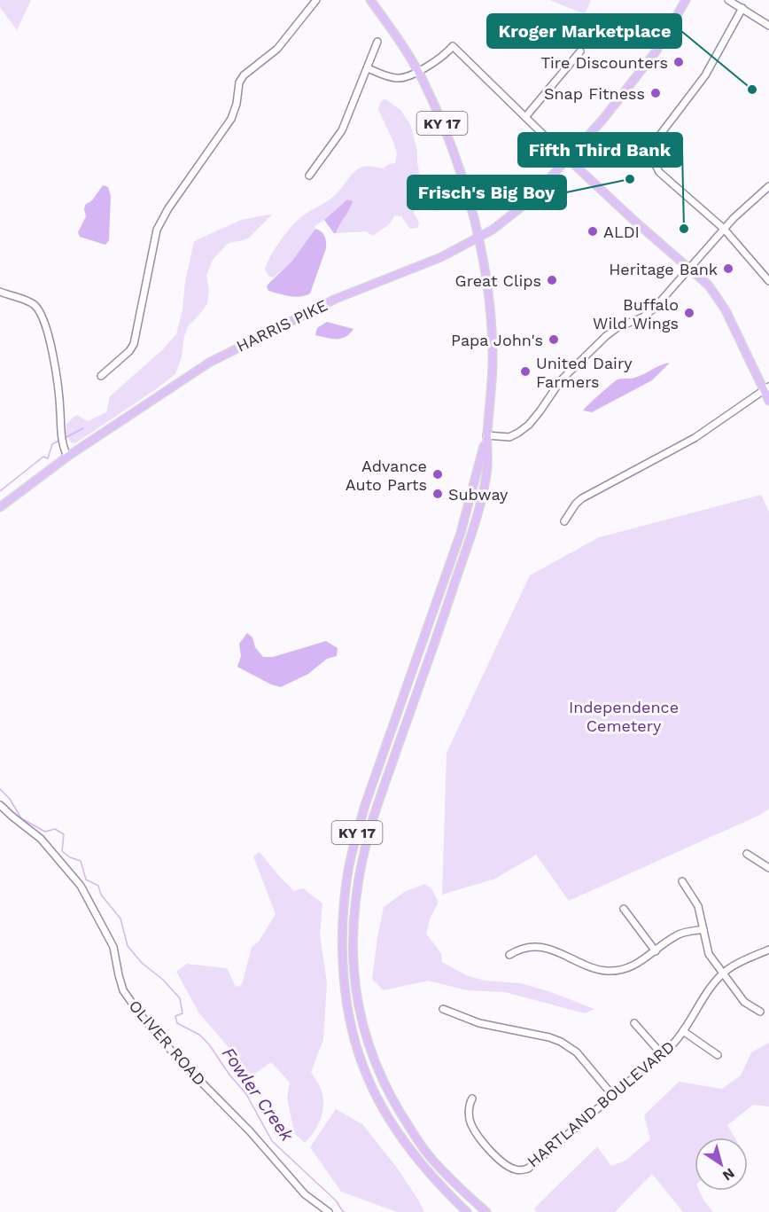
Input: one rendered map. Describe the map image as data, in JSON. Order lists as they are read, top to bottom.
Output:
{
  "streets": {
    "main road": ["KY 17", "HARRIS PIKE"],
    "street": ["OLIVER ROAD", "HARTLAND BOULEVARD"]
  },
  "crossings": [
    ["KY 17", "HARRIS PIKE"]
  ],
  "water": ["Fowler Creek"],
  "parks": ["Independence Cemetery"],
  "places": [
    "Tire Discounters",
    "Kroger Marketplace",
    "Snap Fitness",
    "Frisch's Big Boy",
    "Fifth Third Bank",
    "ALDI",
    "Heritage Bank",
    "Great Clips",
    "Buffalo Wild Wings",
    "Papa John's",
    "United Dairy Farmers",
    "Advance Auto Parts",
    "Subway"
  ],
  "north": "bottom right"
}
